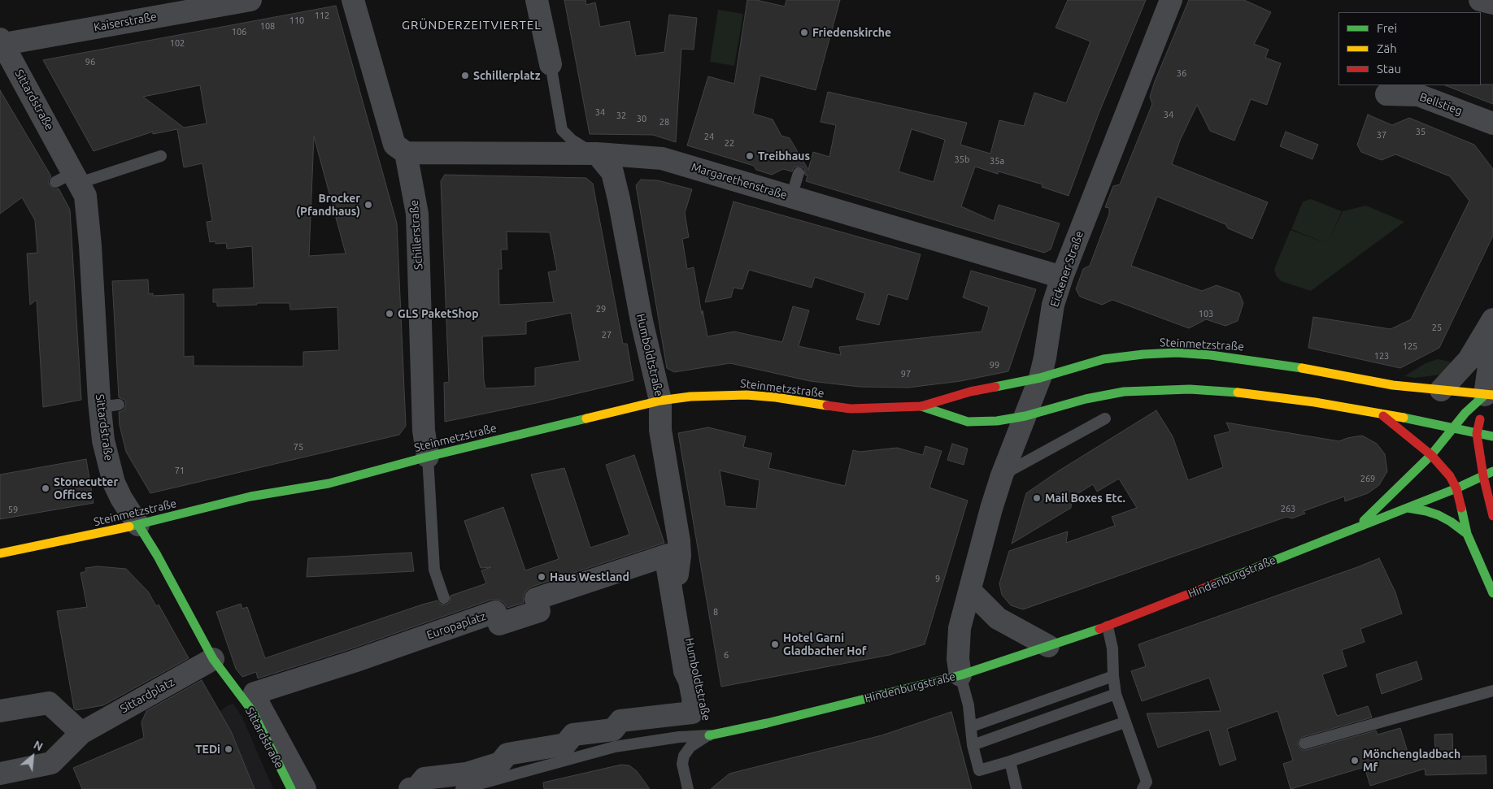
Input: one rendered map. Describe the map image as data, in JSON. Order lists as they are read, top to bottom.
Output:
{
  "streets": {
    "main road": ["Sittardstraße", "Steinmetzstraße", "Hindenburgstraße"],
    "street": [
      "Kaiserstraße",
      "Bellstieg",
      "Margarethenstraße",
      "Schillerstraße",
      "Eickener Straße",
      "Humboldtstraße",
      "Europaplatz",
      "Sittardplatz"
    ]
  },
  "crossings": [
    ["Kaiserstraße", "Sittardstraße"],
    ["Sittardstraße", "Steinmetzstraße"],
    ["Sittardstraße", "Sittardplatz"],
    ["Margarethenstraße", "Schillerstraße"],
    ["Margarethenstraße", "Eickener Straße"],
    ["Margarethenstraße", "Humboldtstraße"],
    ["Schillerstraße", "Steinmetzstraße"],
    ["Eickener Straße", "Steinmetzstraße"],
    ["Eickener Straße", "Hindenburgstraße"],
    ["Steinmetzstraße", "Humboldtstraße"],
    ["Steinmetzstraße", "Hindenburgstraße"],
    ["Humboldtstraße", "Hindenburgstraße"]
  ],
  "districts": ["GRÜNDERZEITVIERTEL"],
  "places": [
    "Friedenskirche",
    "Schillerplatz",
    "Treibhaus",
    "Brocker (Pfandhaus)",
    "GLS PaketShop",
    "Stonecutter Offices",
    "Mail Boxes Etc.",
    "Haus Westland",
    "Hotel Garni Gladbacher Hof",
    "TEDi",
    "Mönchengladbach Mf"
  ],
  "house_numbers": [
    "112",
    "110",
    "108",
    "106",
    "102",
    "96",
    "36",
    "34",
    "34",
    "32",
    "30",
    "28",
    "35",
    "37",
    "24",
    "22",
    "35b",
    "35a",
    "29",
    "103",
    "25",
    "27",
    "125",
    "123",
    "99",
    "97",
    "75",
    "71",
    "269",
    "263",
    "59",
    "9",
    "8",
    "6"
  ],
  "legend": ["Frei", "Zäh", "Stau"],
  "north": "top right"
}
